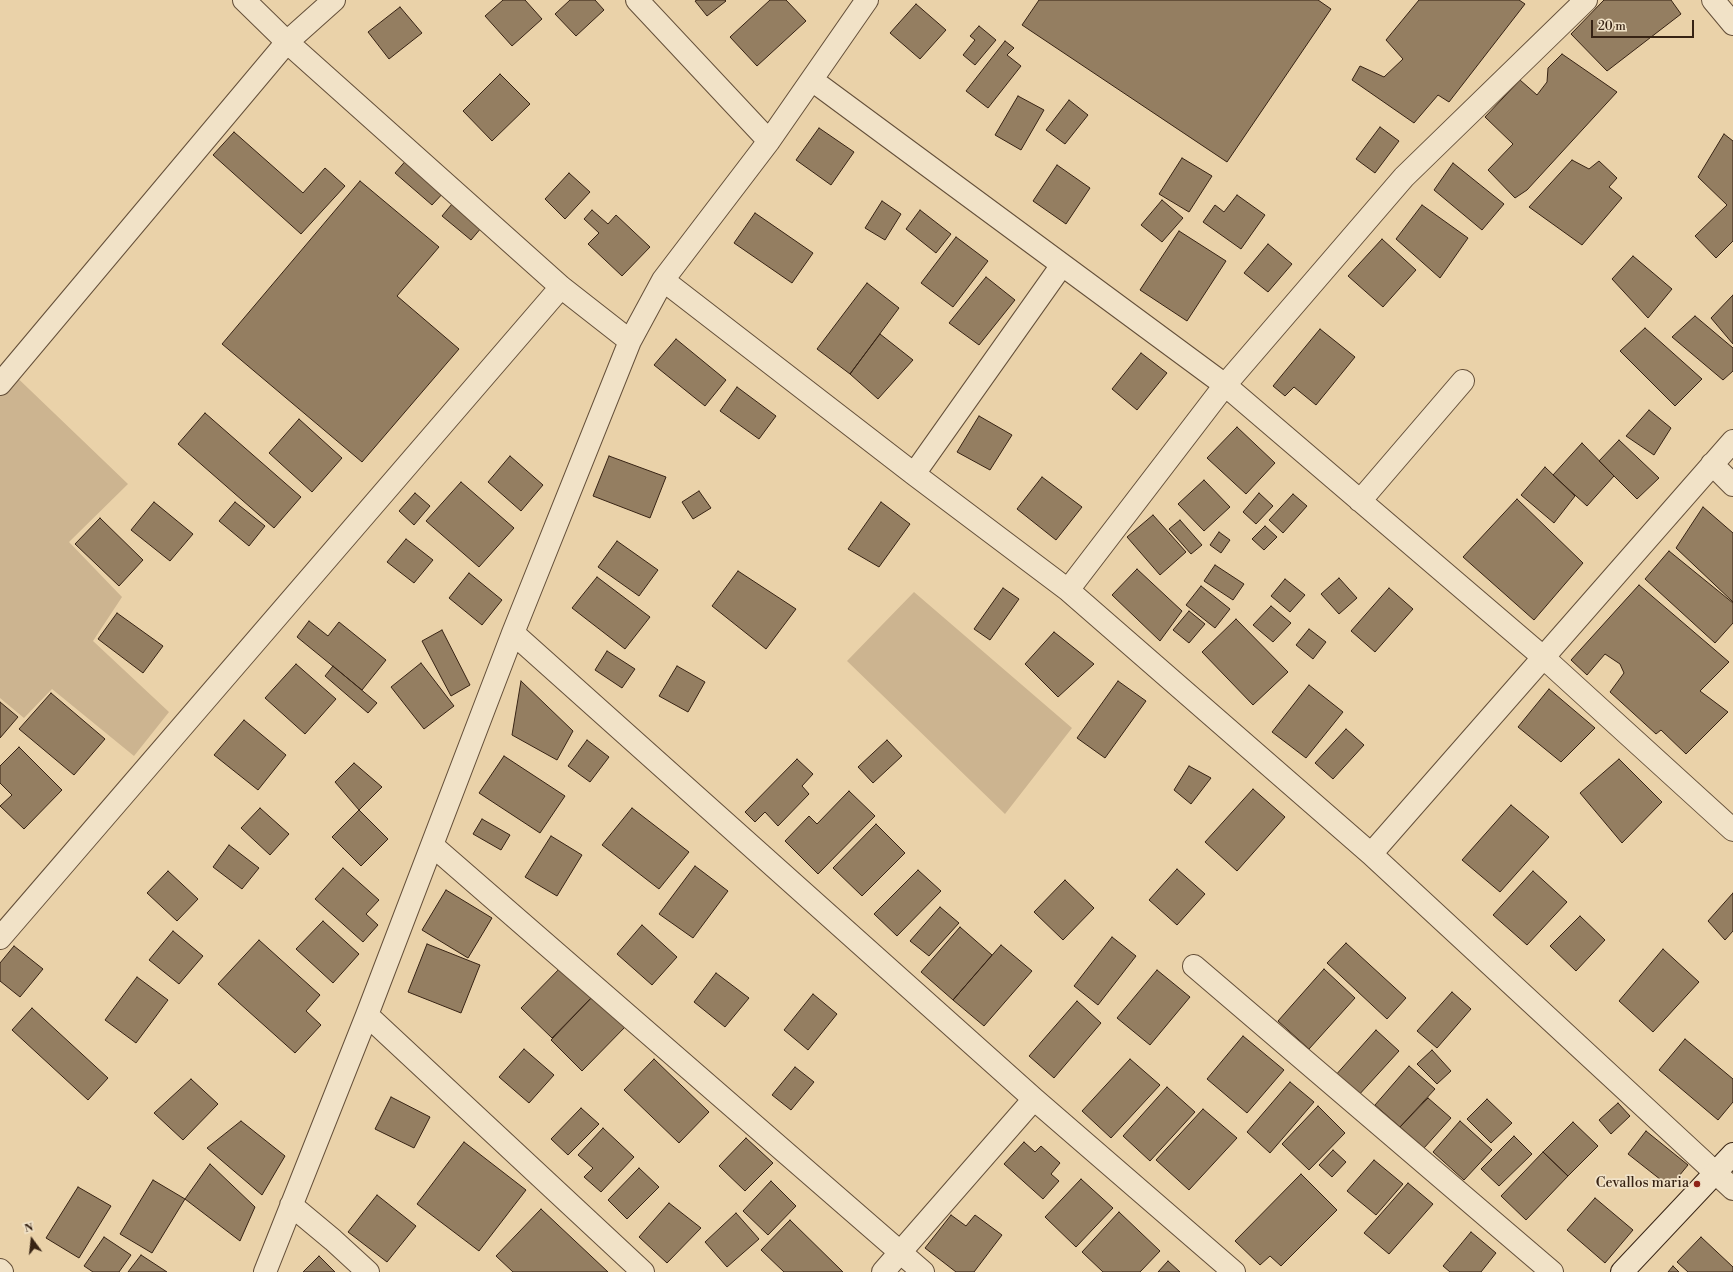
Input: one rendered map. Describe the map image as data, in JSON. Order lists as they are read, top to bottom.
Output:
{
  "places": ["Cevallos maria"],
  "scale_bar": "20 m",
  "north": "top"
}
